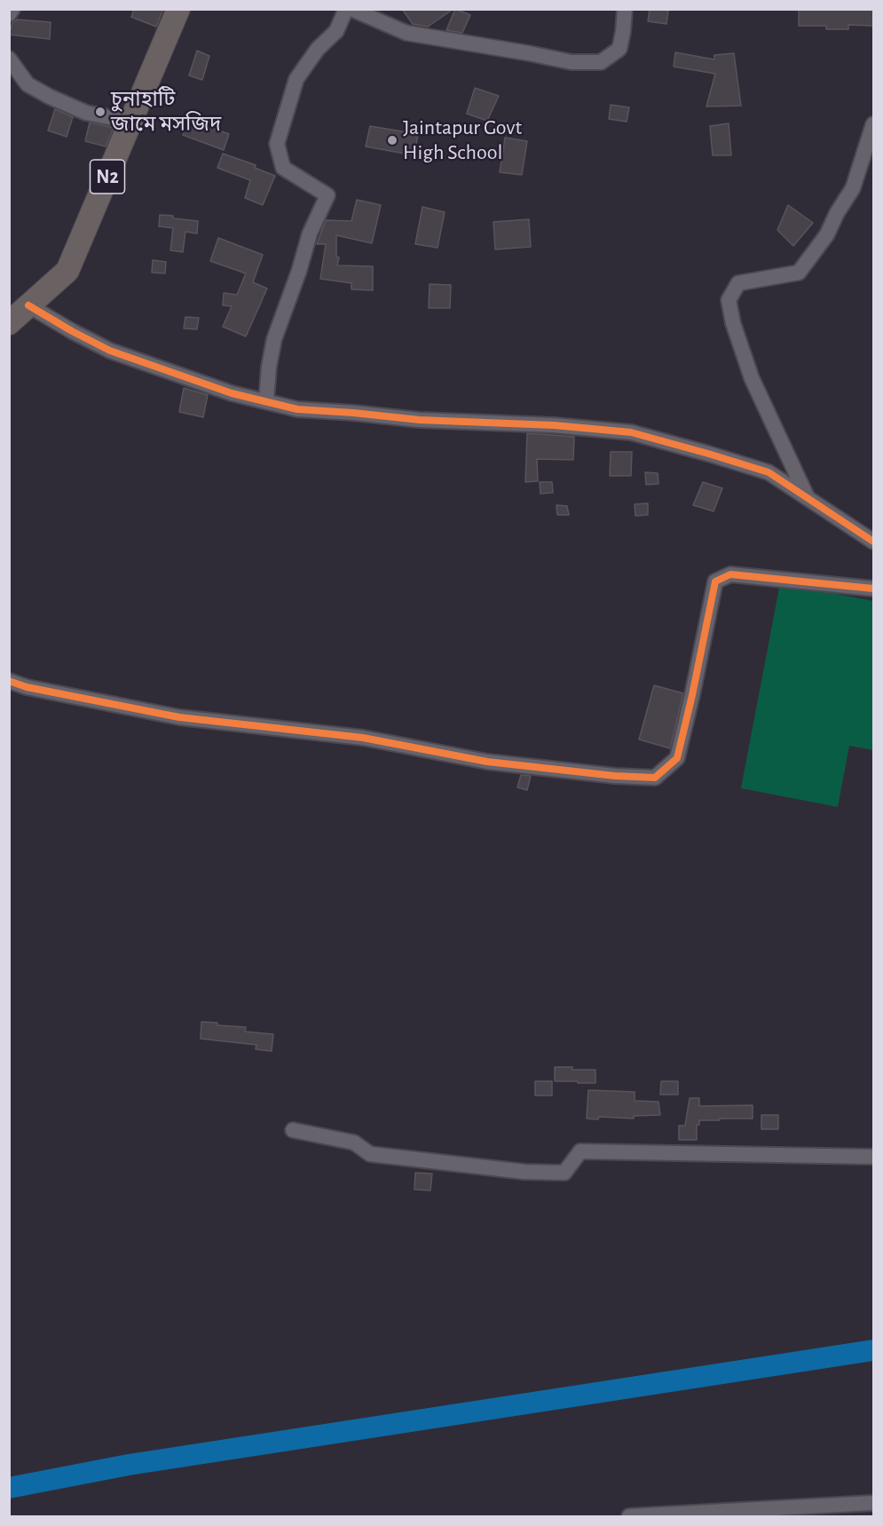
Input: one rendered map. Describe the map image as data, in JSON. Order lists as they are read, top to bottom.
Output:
{
  "streets": {
    "highway": ["N2"]
  },
  "places": ["চুনাহাটি জামে মসজিদ", "Jaintapur Govt High School"]
}
